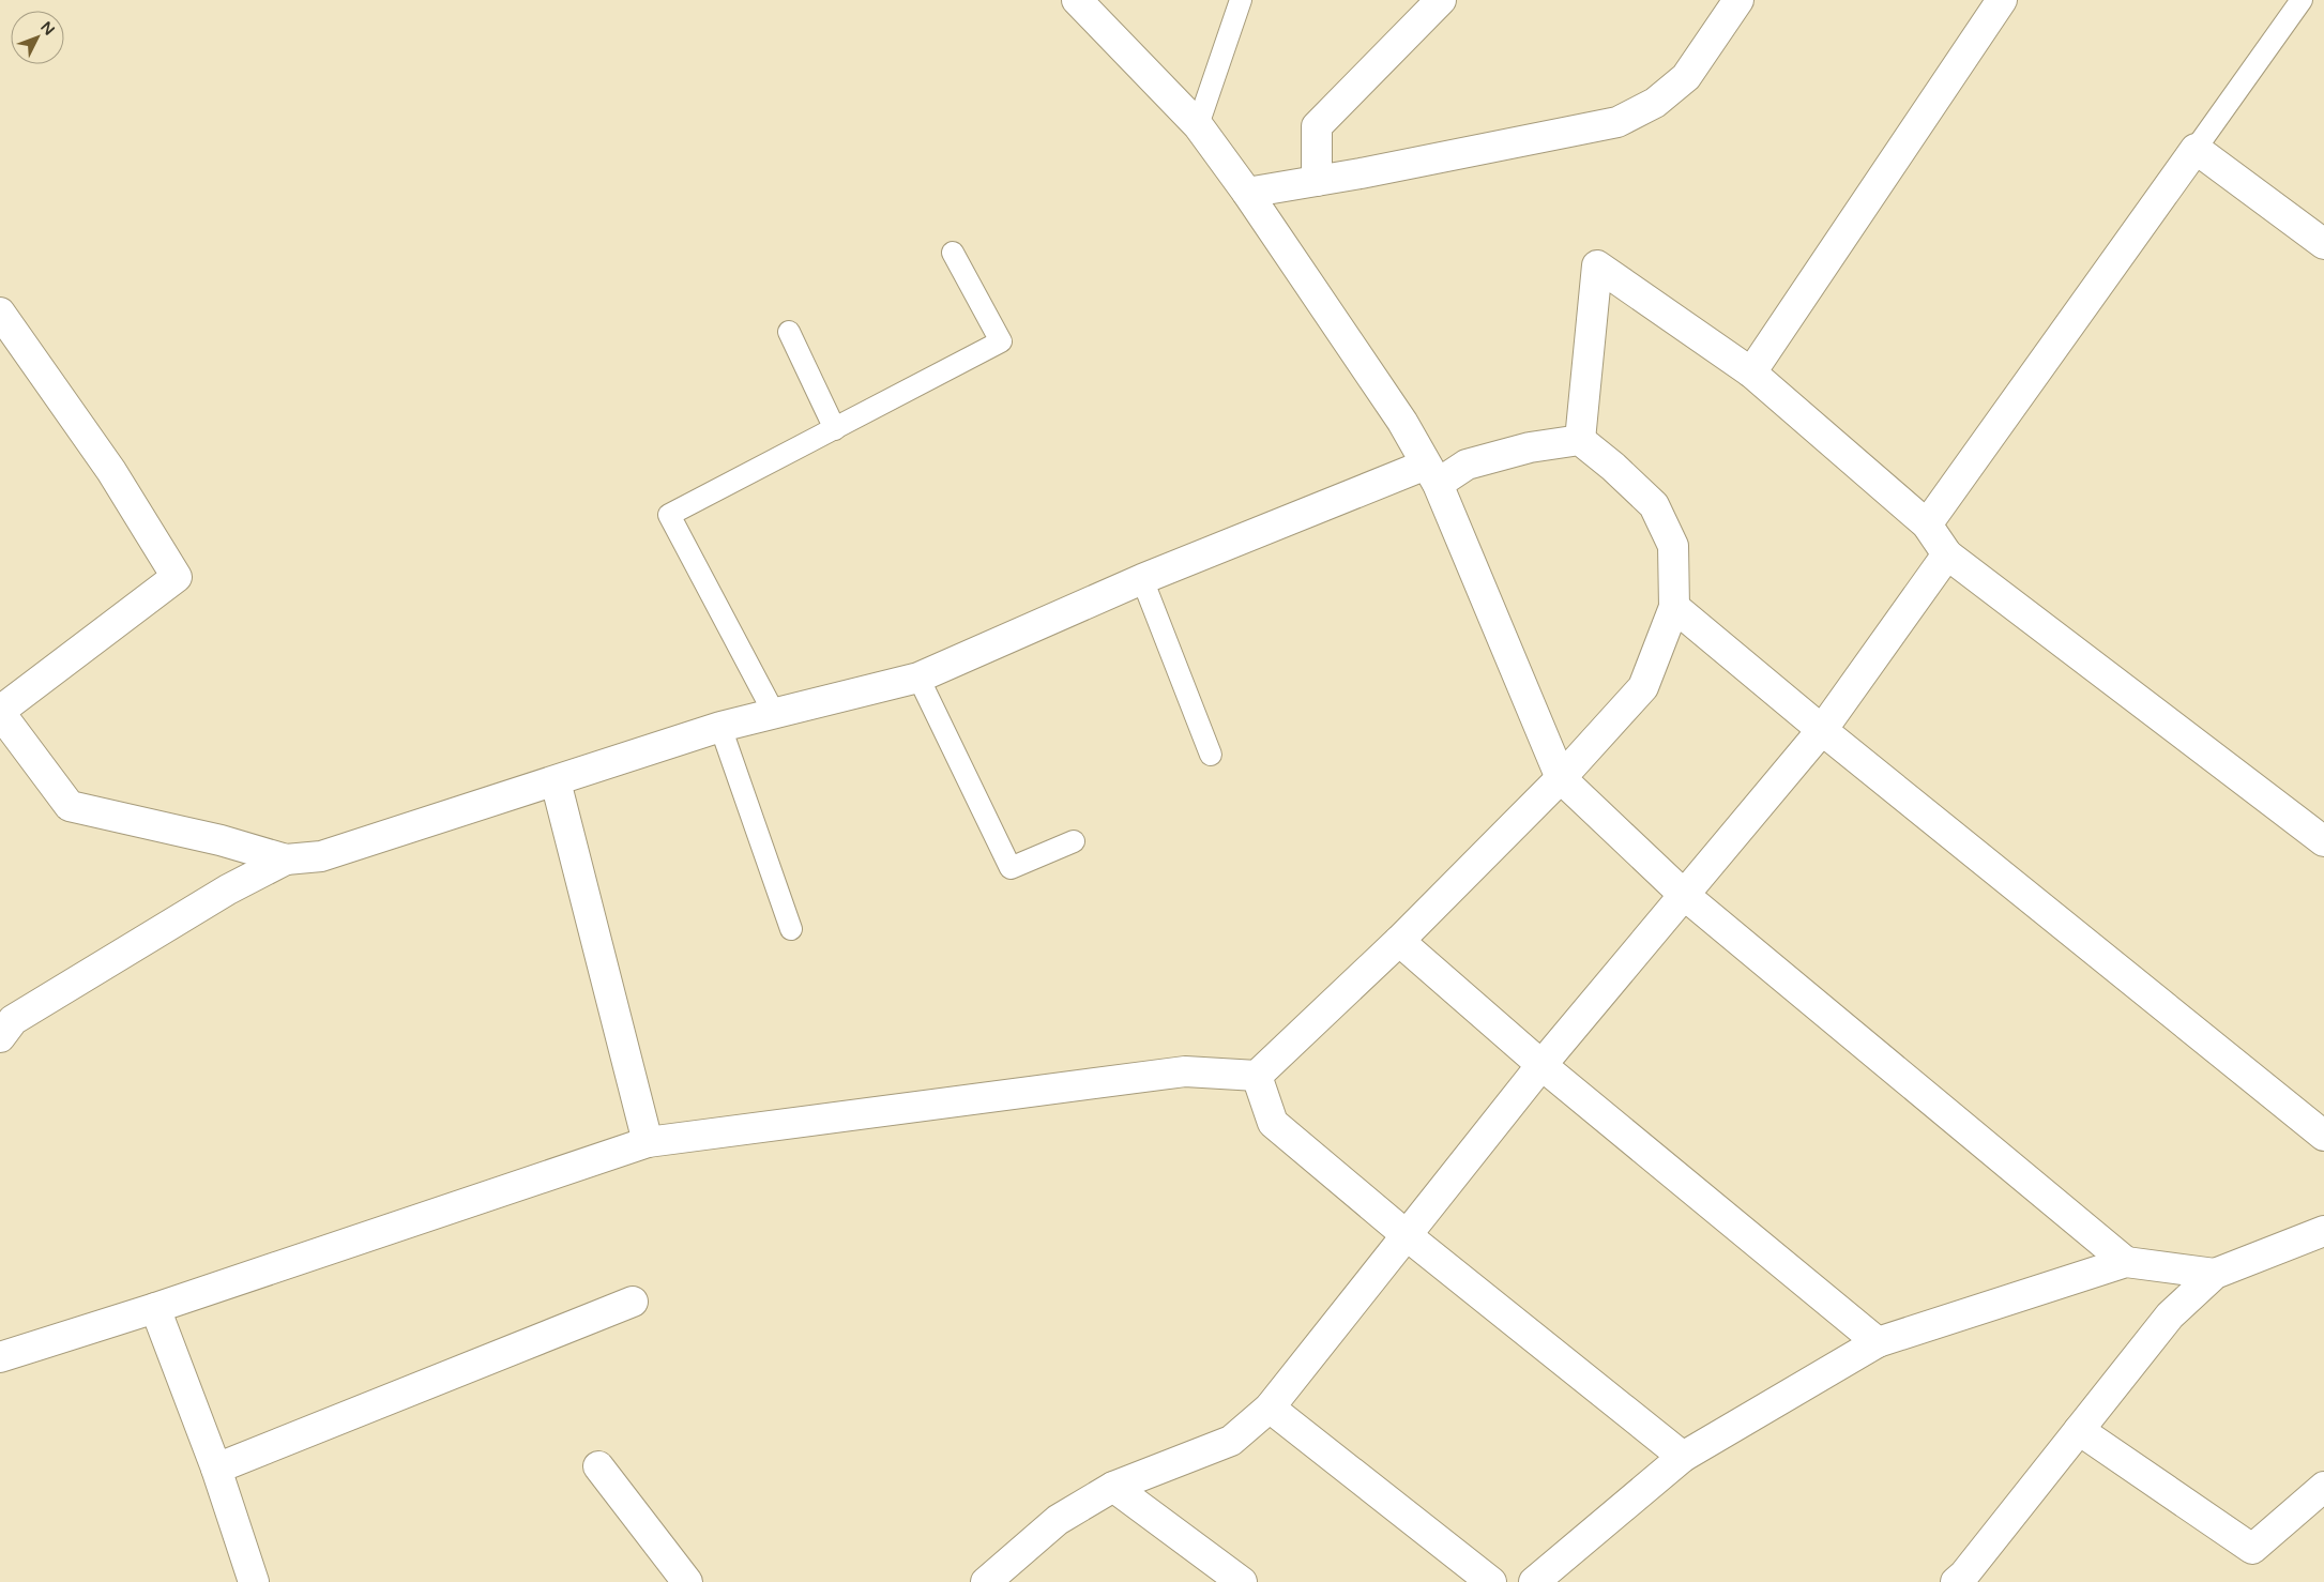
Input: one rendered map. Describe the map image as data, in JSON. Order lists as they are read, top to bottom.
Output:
{
  "north": "top right"
}
